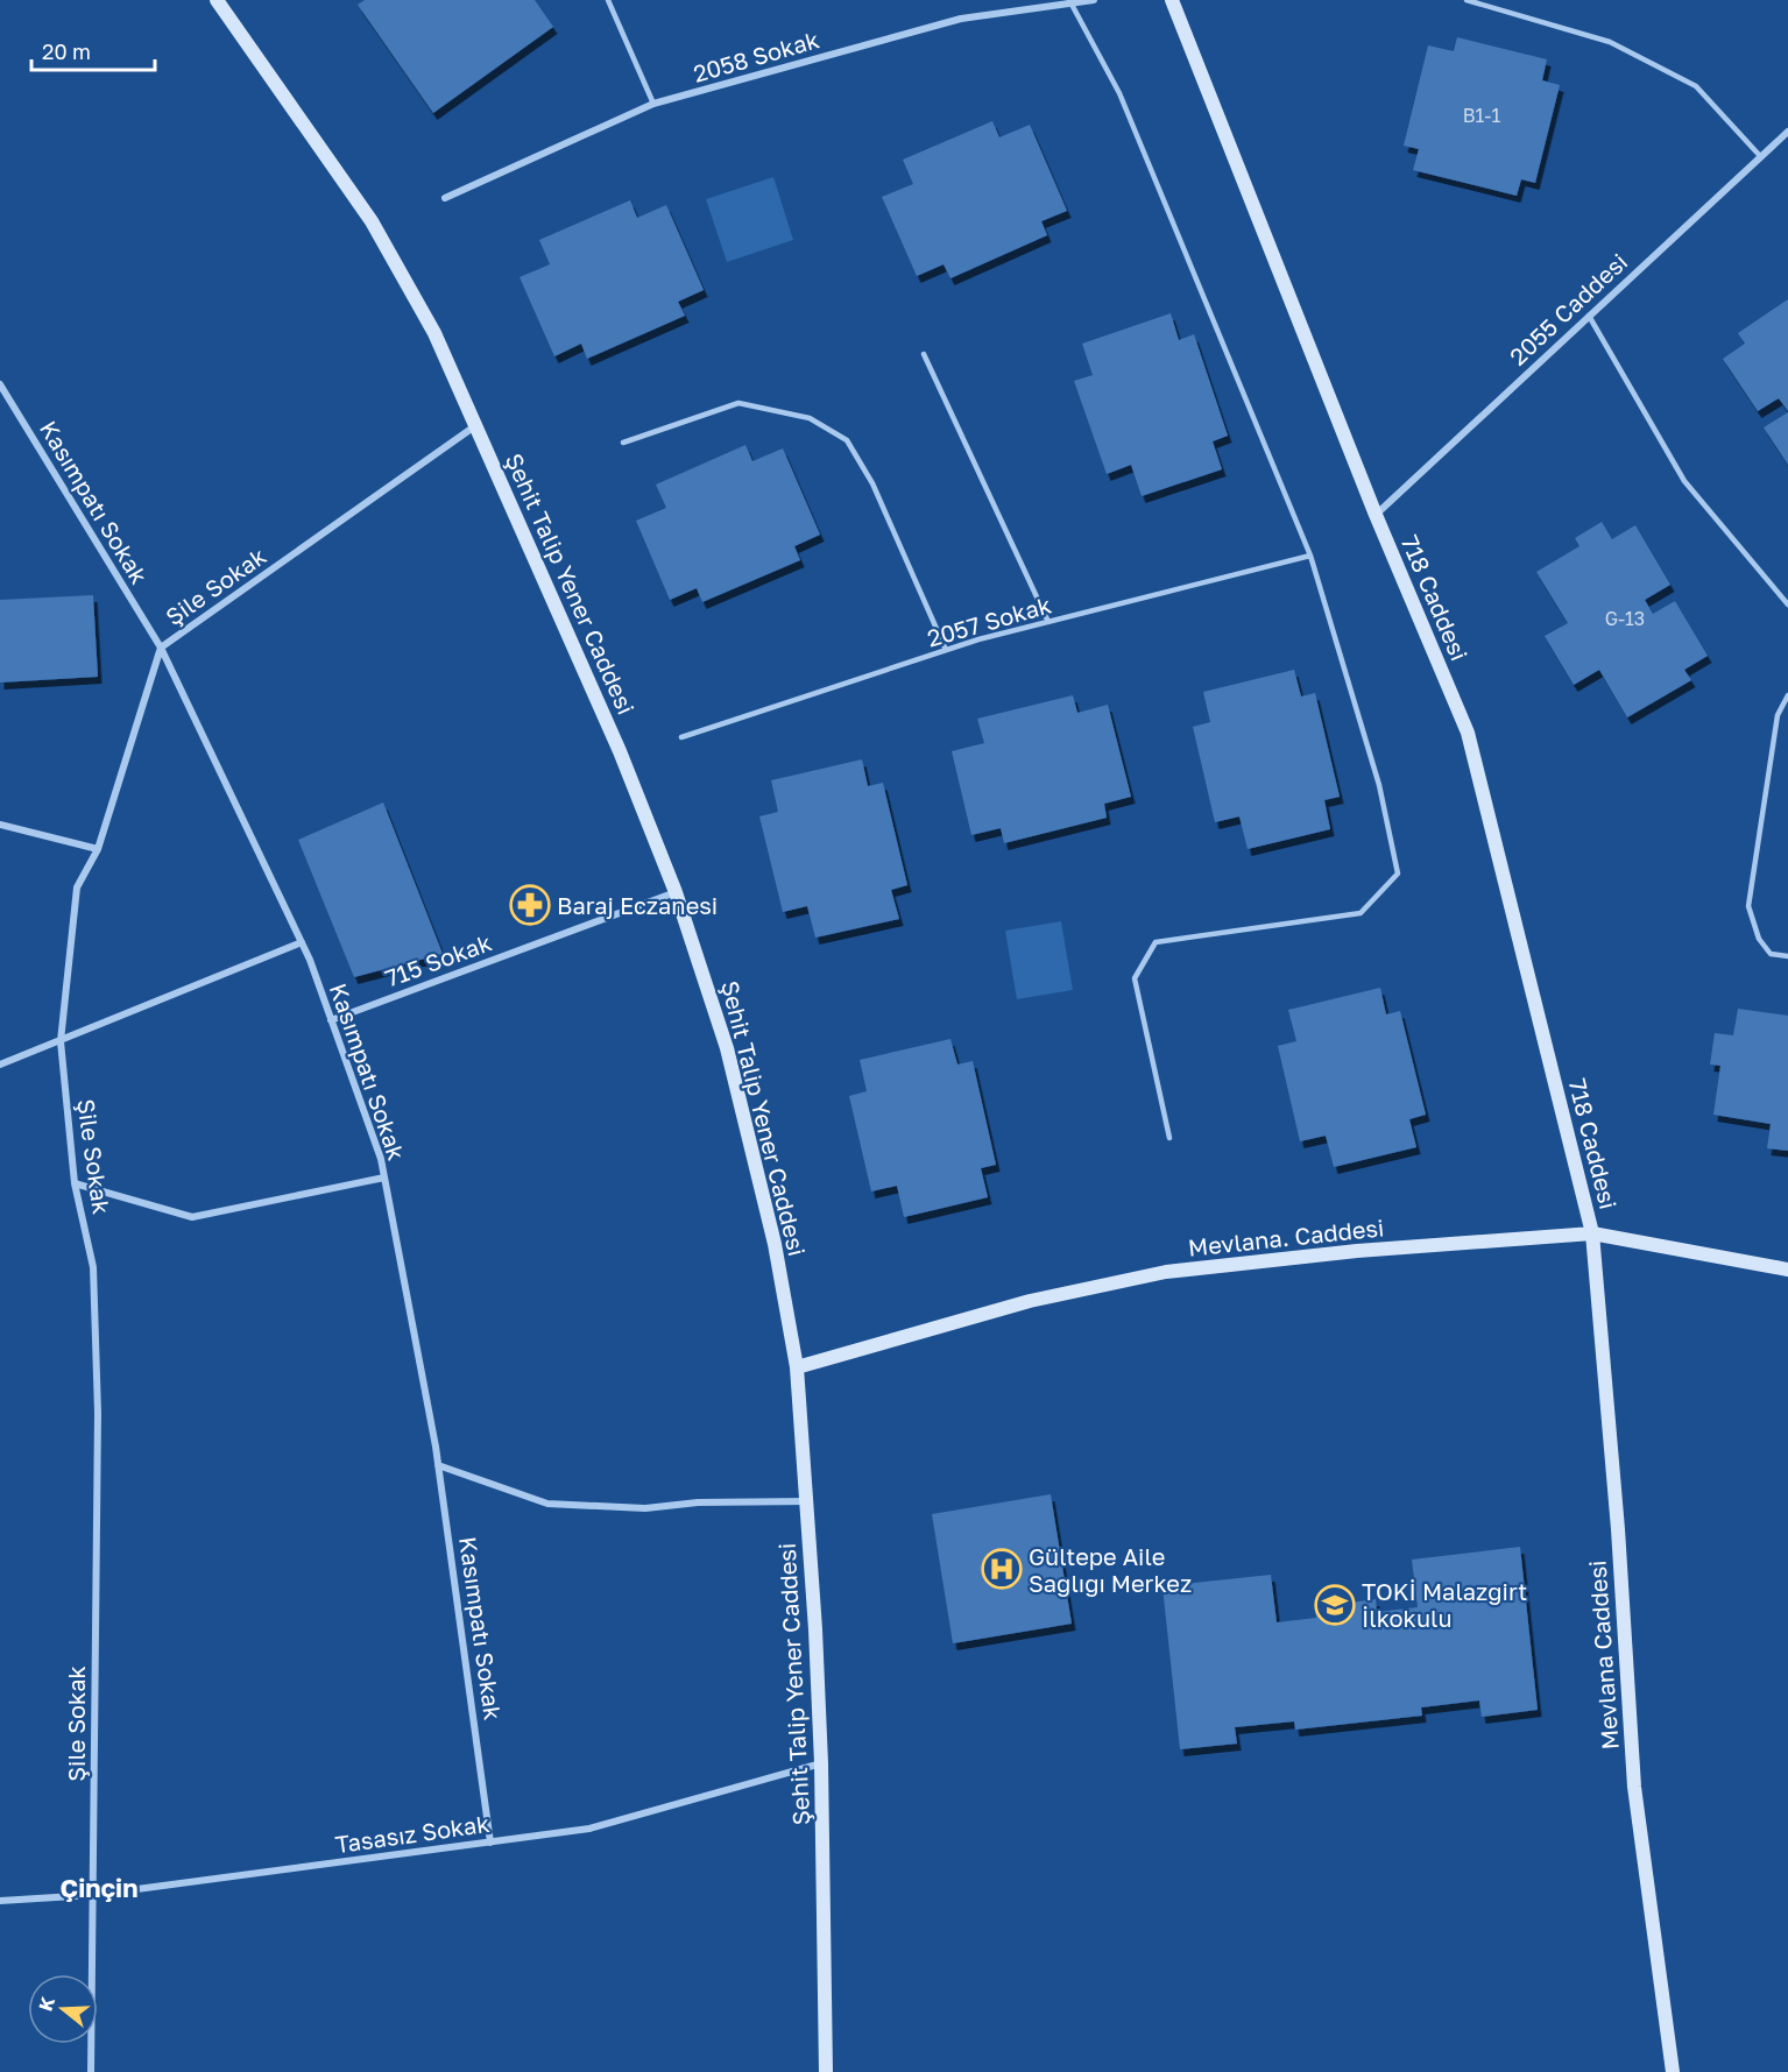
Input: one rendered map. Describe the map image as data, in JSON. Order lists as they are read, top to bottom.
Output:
{
  "streets": {
    "street": [
      "2058 Sokak",
      "2055 Caddesi",
      "Kasımpatı Sokak",
      "Şehit Talip Yener Caddesi",
      "Şile Sokak",
      "718 Caddesi",
      "715 Sokak",
      "Mevlana. Caddesi",
      "Mevlana Caddesi",
      "Tasasız Sokak"
    ],
    "lane": ["2057 Sokak"]
  },
  "crossings": [
    ["2055 Caddesi", "718 Caddesi"],
    ["Kasımpatı Sokak", "Şile Sokak"],
    ["Kasımpatı Sokak", "715 Sokak"],
    ["Kasımpatı Sokak", "Tasasız Sokak"],
    ["Şehit Talip Yener Caddesi", "Şile Sokak"],
    ["Şehit Talip Yener Caddesi", "715 Sokak"],
    ["Şehit Talip Yener Caddesi", "Mevlana. Caddesi"],
    ["Şehit Talip Yener Caddesi", "Tasasız Sokak"],
    ["Şile Sokak", "Tasasız Sokak"],
    ["718 Caddesi", "Mevlana. Caddesi"],
    ["718 Caddesi", "Mevlana Caddesi"],
    ["Mevlana. Caddesi", "Mevlana Caddesi"]
  ],
  "districts": ["Çinçin"],
  "places": {
    "pharmacy": ["Baraj Eczanesi"],
    "hospital": ["Gültepe Aile Sağlığı Merkez"],
    "school or university": ["TOKİ Malazgirt İlkokulu"]
  },
  "house_numbers": ["B1-1", "G-13"],
  "scale_bar": "20 m",
  "north": "left"
}
